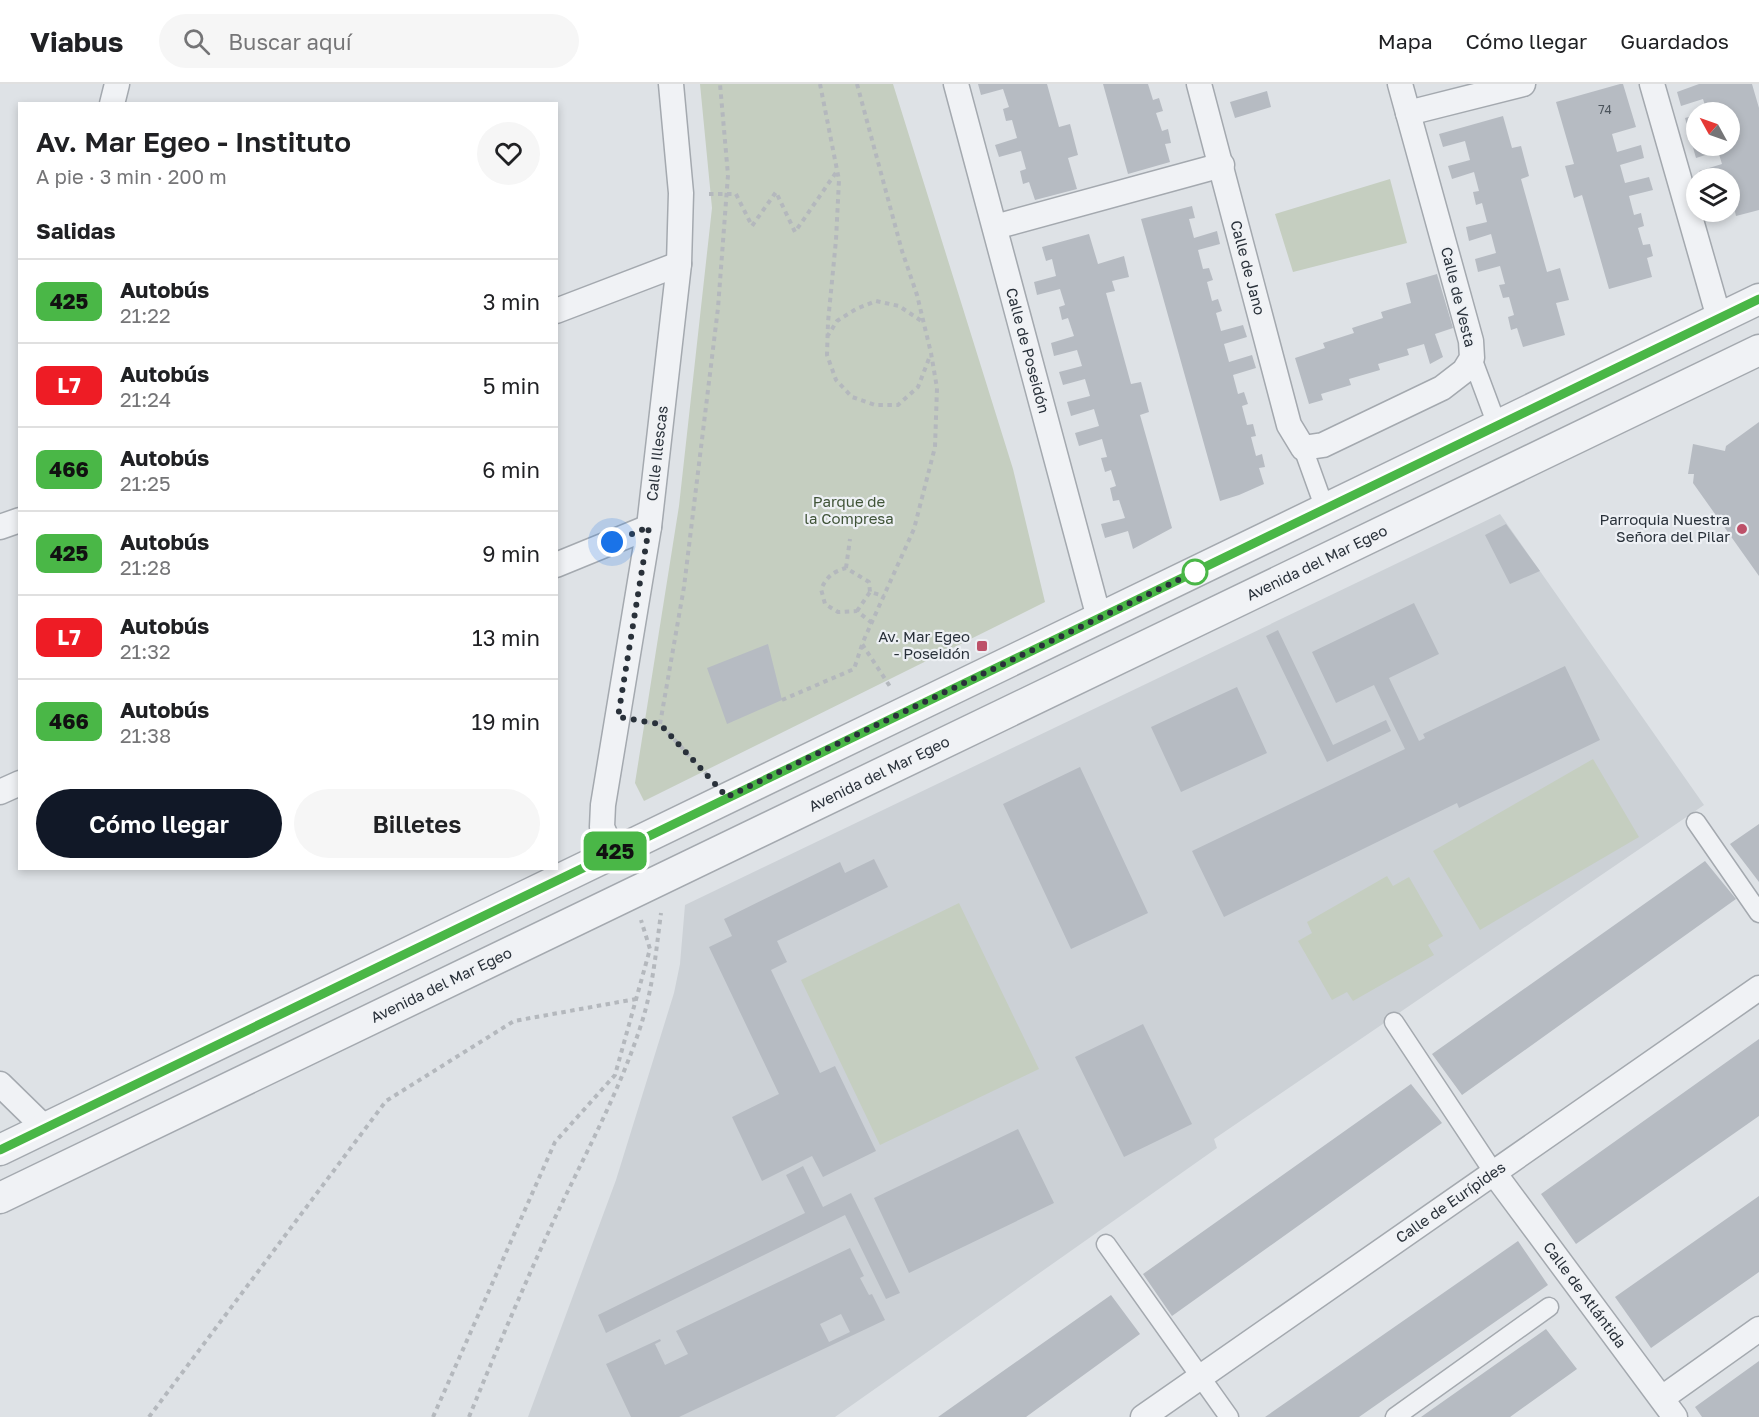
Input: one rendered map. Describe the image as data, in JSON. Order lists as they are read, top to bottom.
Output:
{
  "streets": {
    "street": [
      "Calle de Jano",
      "Calle de Vesta",
      "Calle de Poseidón",
      "Calle Illescas",
      "Avenida del Mar Egeo",
      "Calle de Eurípides",
      "Calle de Atlántida"
    ]
  },
  "crossings": [
    ["Calle de Jano", "Calle de Vesta"],
    ["Calle de Eurípides", "Calle de Atlántida"]
  ],
  "parks": ["Parque de la Compresa"],
  "places": {
    "other": ["Parroquia Nuestra Señora del Pilar"],
    "transit": ["Av. Mar Egeo - Poseidón"]
  },
  "lines": ["bus line 425"],
  "house_numbers": ["74"],
  "north": "top left",
  "page": {
    "header": "Viabus",
    "search": "Buscar aquí",
    "nav": ["Mapa", "Cómo llegar", "Guardados"],
    "on_map": "425",
    "heading": [
      ["Av. Mar Egeo - Instituto", "A pie · 3 min · 200 m"],
      "Salidas"
    ],
    "list": [
      {
        "mark": "425",
        "name": "Autobús",
        "note": "21:22",
        "value": "3 min"
      },
      {
        "mark": "L7",
        "name": "Autobús",
        "note": "21:24",
        "value": "5 min"
      },
      {
        "mark": "466",
        "name": "Autobús",
        "note": "21:25",
        "value": "6 min"
      },
      {
        "mark": "425",
        "name": "Autobús",
        "note": "21:28",
        "value": "9 min"
      },
      {
        "mark": "L7",
        "name": "Autobús",
        "note": "21:32",
        "value": "13 min"
      },
      {
        "mark": "466",
        "name": "Autobús",
        "note": "21:38",
        "value": "19 min"
      }
    ],
    "buttons": ["Cómo llegar", "Billetes"]
  }
}
